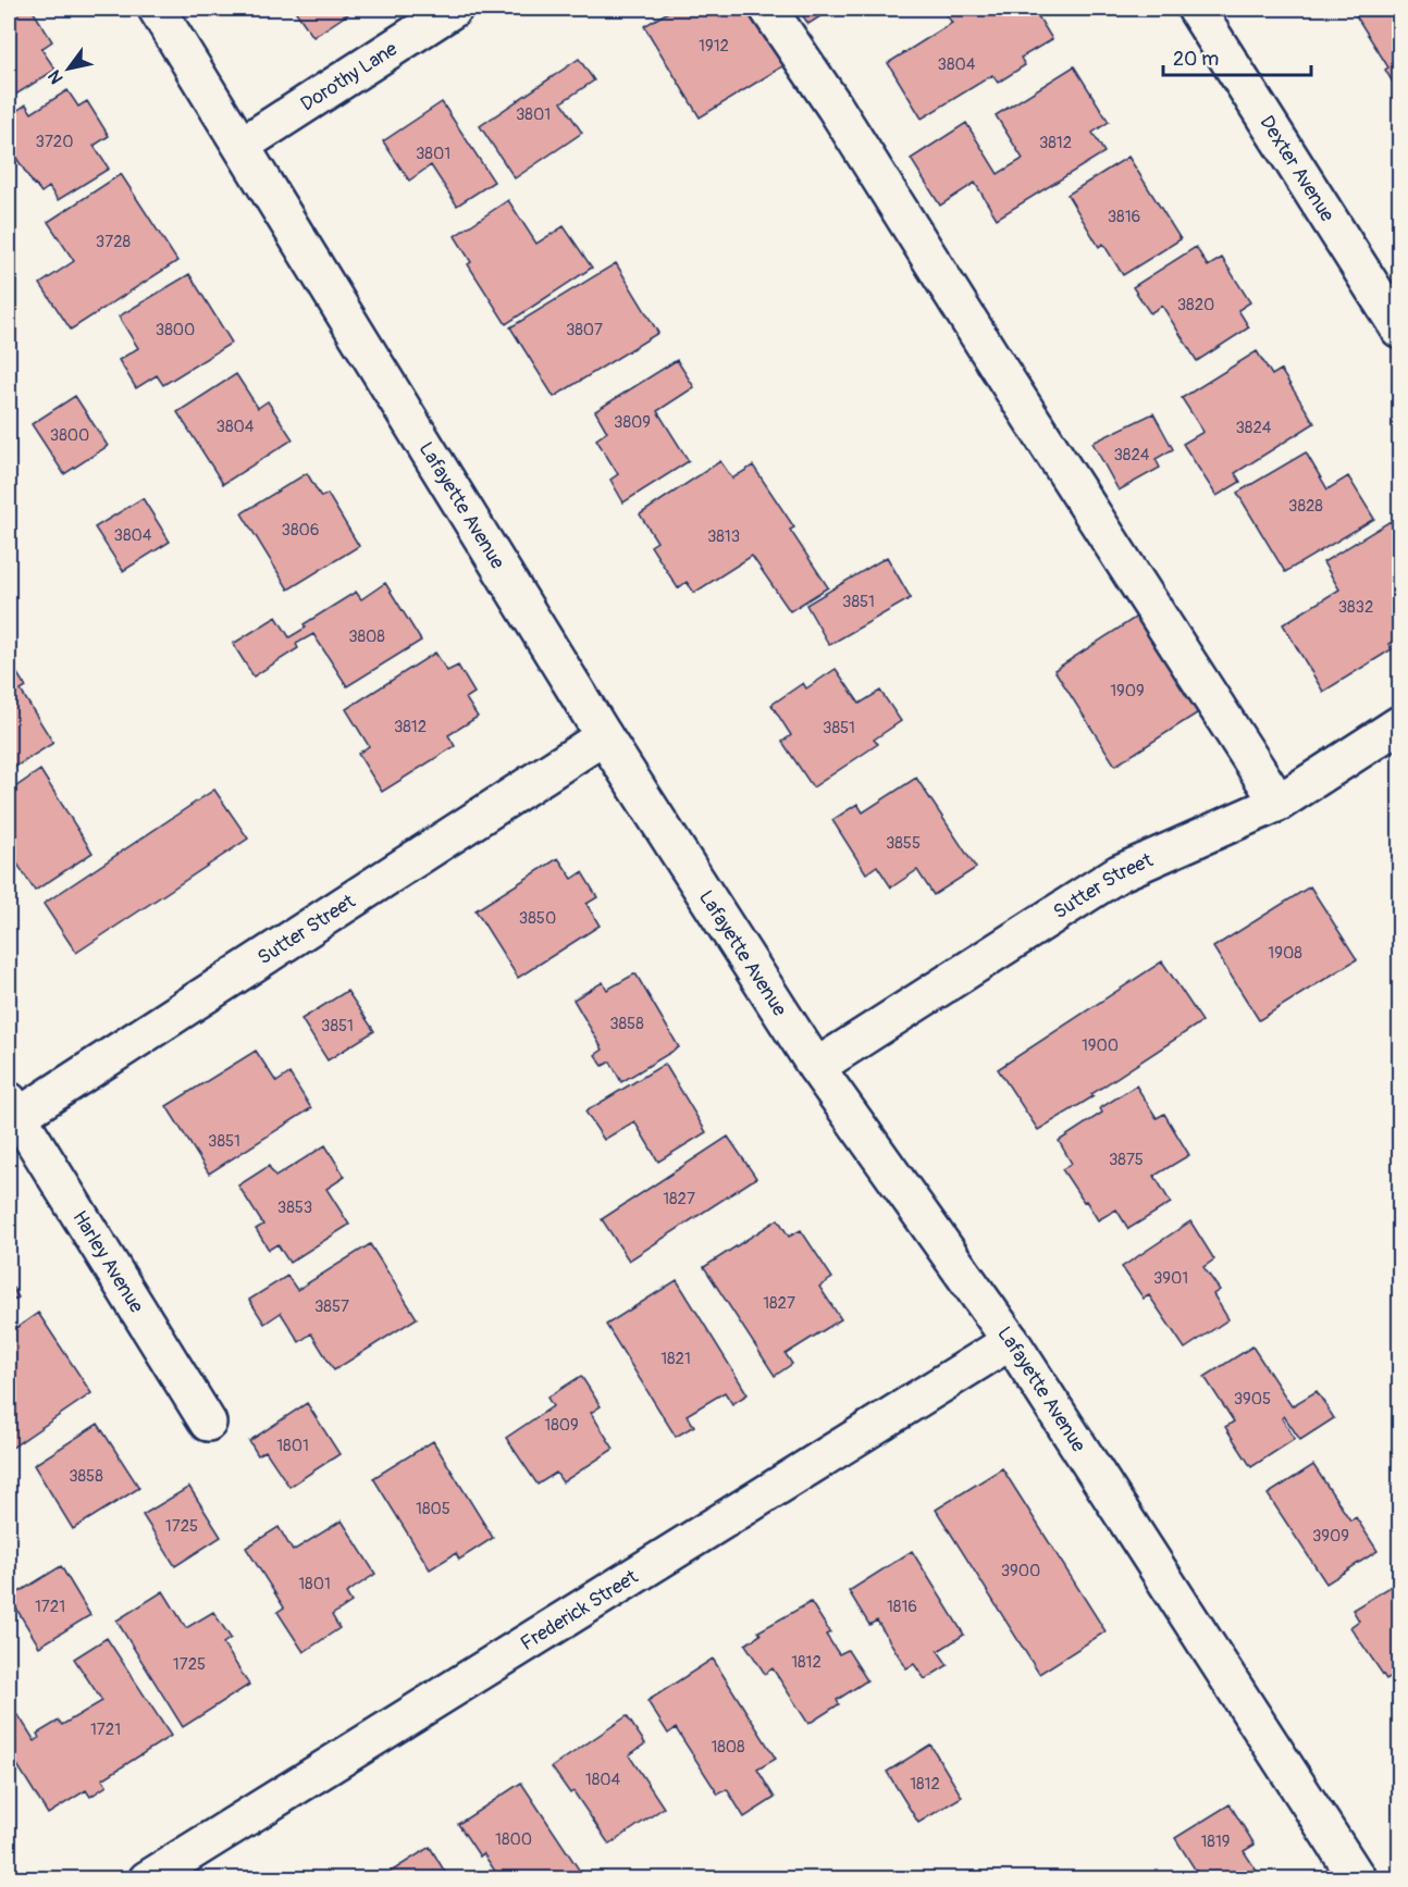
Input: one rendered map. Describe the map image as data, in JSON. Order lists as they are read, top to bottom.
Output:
{
  "streets": {
    "street": [
      "Dorothy Lane",
      "Dexter Avenue",
      "Lafayette Avenue",
      "Sutter Street",
      "Harley Avenue",
      "Frederick Street"
    ]
  },
  "crossings": [
    ["Dorothy Lane", "Lafayette Avenue"],
    ["Lafayette Avenue", "Sutter Street"],
    ["Lafayette Avenue", "Frederick Street"],
    ["Sutter Street", "Harley Avenue"]
  ],
  "house_numbers": [
    "1912",
    "3804",
    "3801",
    "3720",
    "3812",
    "3801",
    "3816",
    "3728",
    "3820",
    "3800",
    "3807",
    "3809",
    "3804",
    "3824",
    "3800",
    "3824",
    "3828",
    "3806",
    "3804",
    "3813",
    "3851",
    "3832",
    "3808",
    "1909",
    "3812",
    "3851",
    "3855",
    "3850",
    "1908",
    "3858",
    "3851",
    "1900",
    "3851",
    "3875",
    "1827",
    "3853",
    "3901",
    "1827",
    "3857",
    "1821",
    "3905",
    "1809",
    "1801",
    "3858",
    "1805",
    "1725",
    "3909",
    "3900",
    "1801",
    "1721",
    "1816",
    "1812",
    "1725",
    "1721",
    "1808",
    "1804",
    "1812",
    "1800",
    "1819"
  ],
  "scale_bar": "20 m",
  "north": "bottom left"
}
